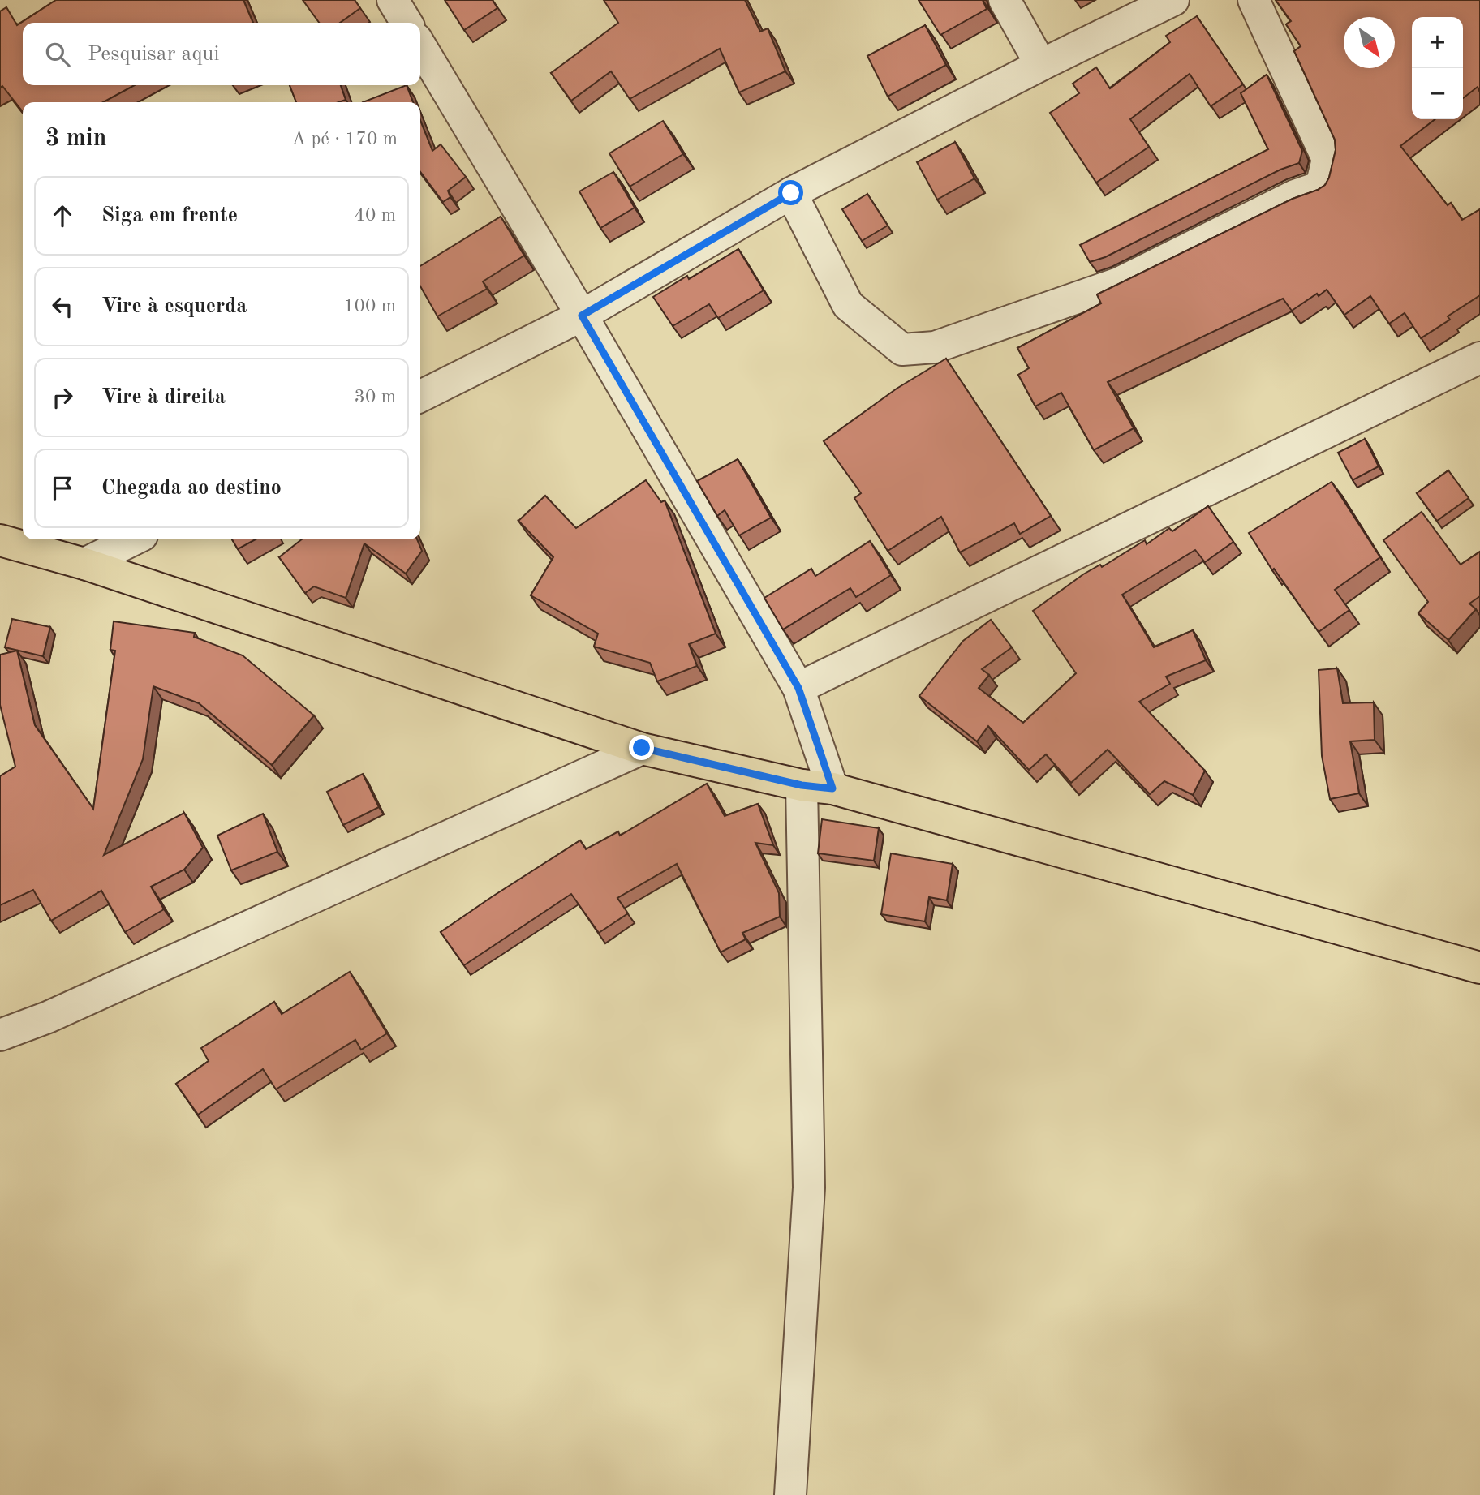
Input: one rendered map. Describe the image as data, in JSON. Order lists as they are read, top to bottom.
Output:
{
  "north": "bottom right",
  "page": {
    "map_buttons": ["+", "−"],
    "search": "Pesquisar aqui",
    "heading": ["3 min", "A pé · 170 m"],
    "list": [
      ["Siga em frente", "40 m"],
      ["Vire à esquerda", "100 m"],
      ["Vire à direita", "30 m"],
      "Chegada ao destino"
    ]
  }
}
